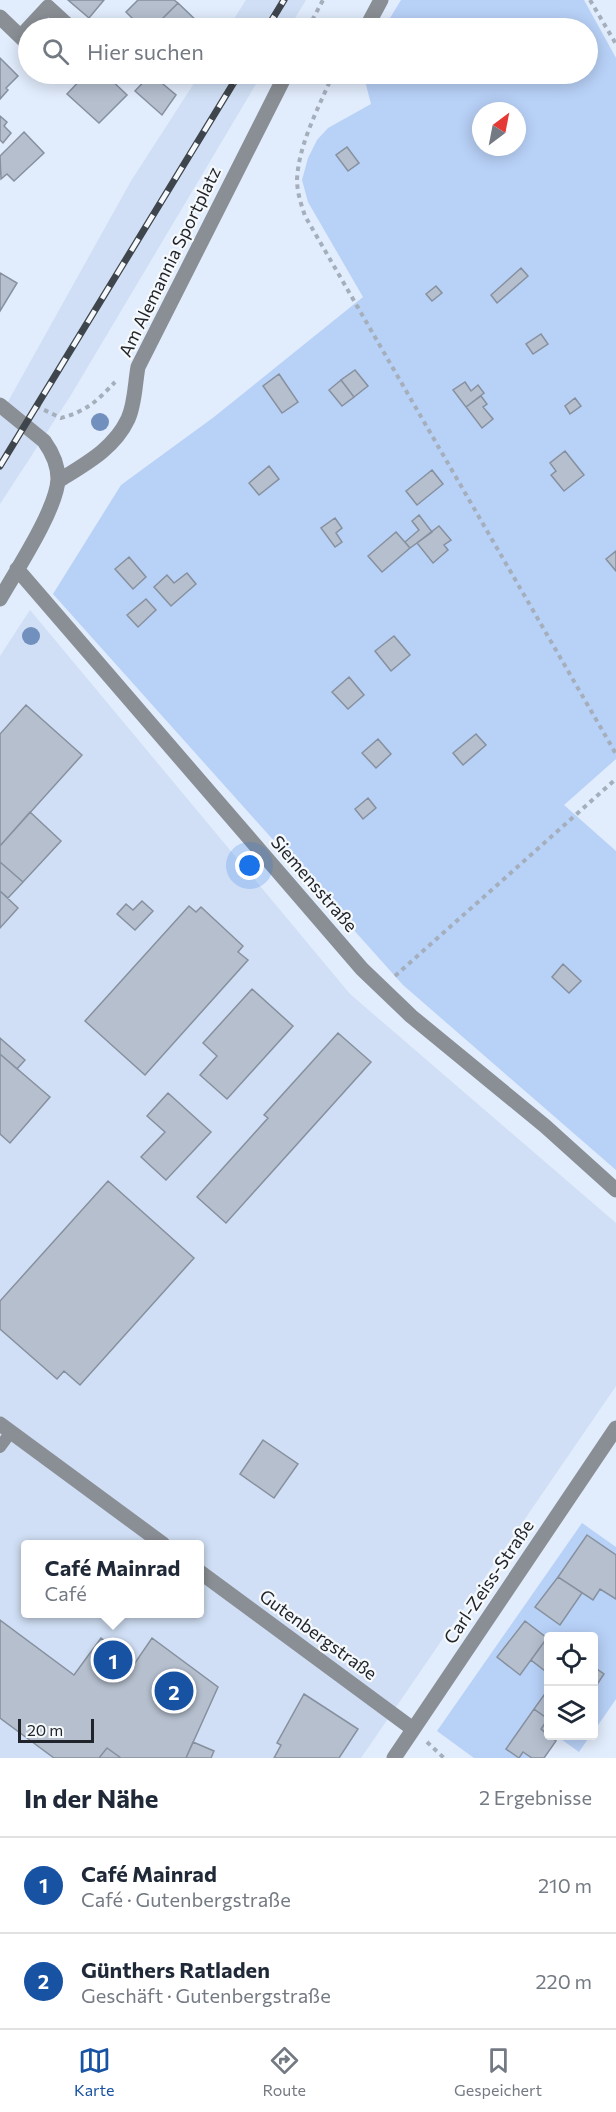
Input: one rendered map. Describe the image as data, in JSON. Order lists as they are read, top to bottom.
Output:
{
  "streets": {
    "street": [
      "Am Alemannia Sportplatz",
      "Siemensstraße",
      "Carl-Zeiss-Straße",
      "Gutenbergstraße"
    ]
  },
  "crossings": [
    ["Carl-Zeiss-Straße", "Gutenbergstraße"]
  ],
  "scale_bar": "20 m",
  "north": "top right",
  "page": {
    "search": "Hier suchen",
    "popup": ["Café Mainrad", "Café"],
    "pins": ["1", "2"],
    "scale": "20 m",
    "heading": ["In der Nähe", "2 Ergebnisse"],
    "list": [
      {
        "mark": "1",
        "name": "Café Mainrad",
        "note": "Café · Gutenbergstraße",
        "value": "210 m"
      },
      {
        "mark": "2",
        "name": "Günthers Ratladen",
        "note": "Geschäft · Gutenbergstraße",
        "value": "220 m"
      }
    ],
    "nav": ["Karte", "Route", "Gespeichert"]
  }
}
